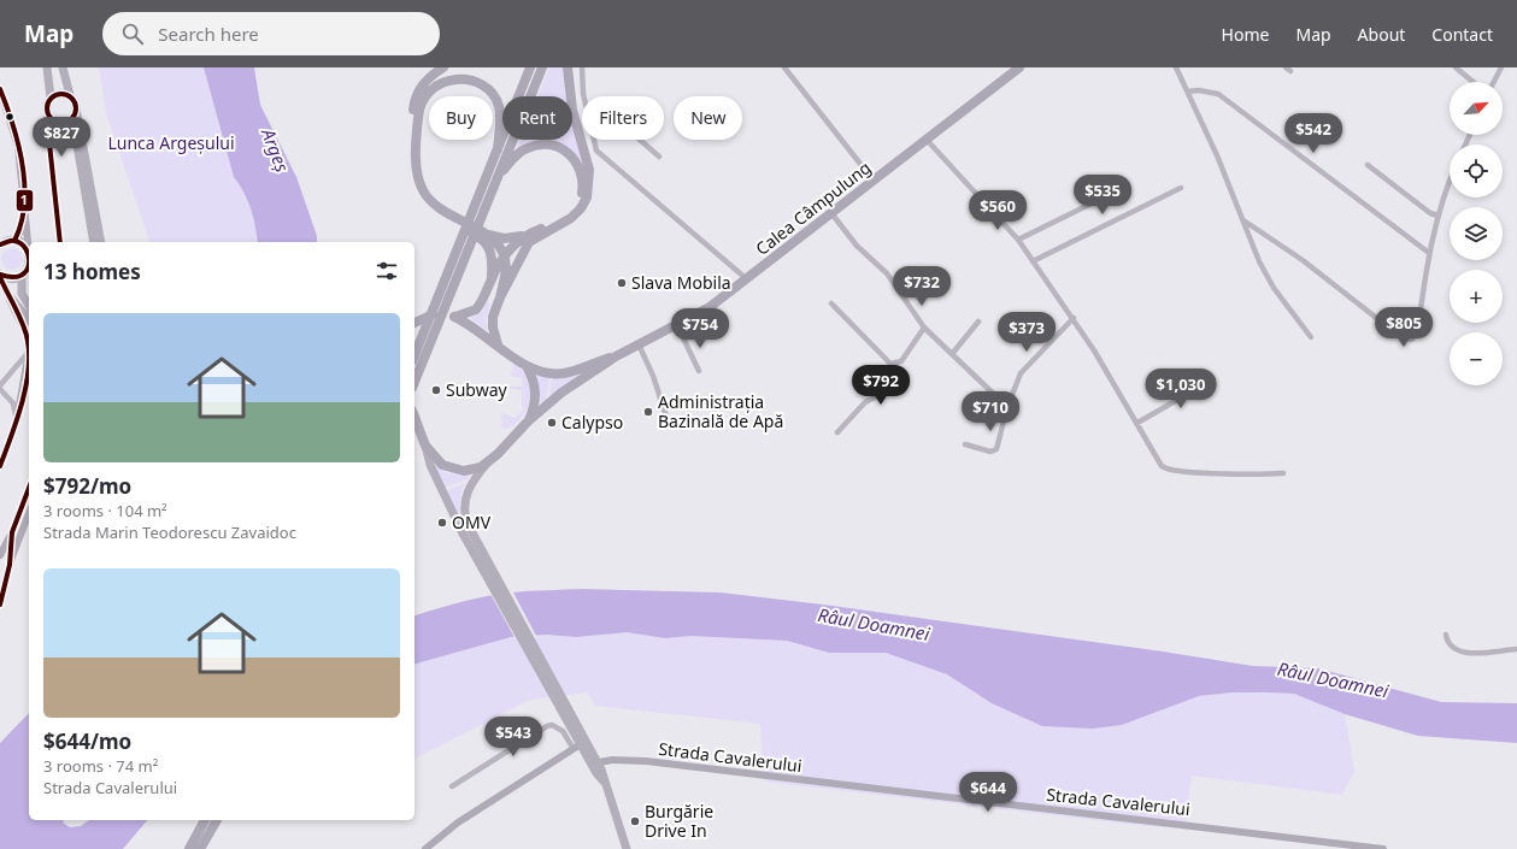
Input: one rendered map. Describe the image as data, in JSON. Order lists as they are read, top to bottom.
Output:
{
  "streets": {
    "highway": ["Calea Câmpulung"],
    "main road": ["Strada Cavalerului"]
  },
  "water": ["Argeș", "Râul Doamnei"],
  "parks": ["Lunca Argeșului"],
  "places": [
    "Slava Mobila",
    "Subway",
    "Administrația Bazinală de Apă",
    "Calypso",
    "OMV",
    "Burgărie Drive In"
  ],
  "lines": ["transit line 1"],
  "north": "top right",
  "page": {
    "header": "Map",
    "search": "Search here",
    "nav": [
      "Home",
      "Map",
      "About",
      "Contact"
    ],
    "map_buttons": ["+", "−"],
    "chip": [
      "Buy",
      "Rent",
      "Filters",
      "New"
    ],
    "price": [
      "$542",
      "$827",
      "$535",
      "$560",
      "$732",
      "$805",
      "$754",
      "$373",
      "$792",
      "$1,030",
      "$710",
      "$543",
      "$644"
    ],
    "heading": "13 homes",
    "list": [
      {
        "name": "$792/mo",
        "note": "3 rooms · 104 m² · Strada Marin Teodorescu Zavaidoc"
      },
      {
        "name": "$644/mo",
        "note": "3 rooms · 74 m² · Strada Cavalerului"
      }
    ]
  }
}
